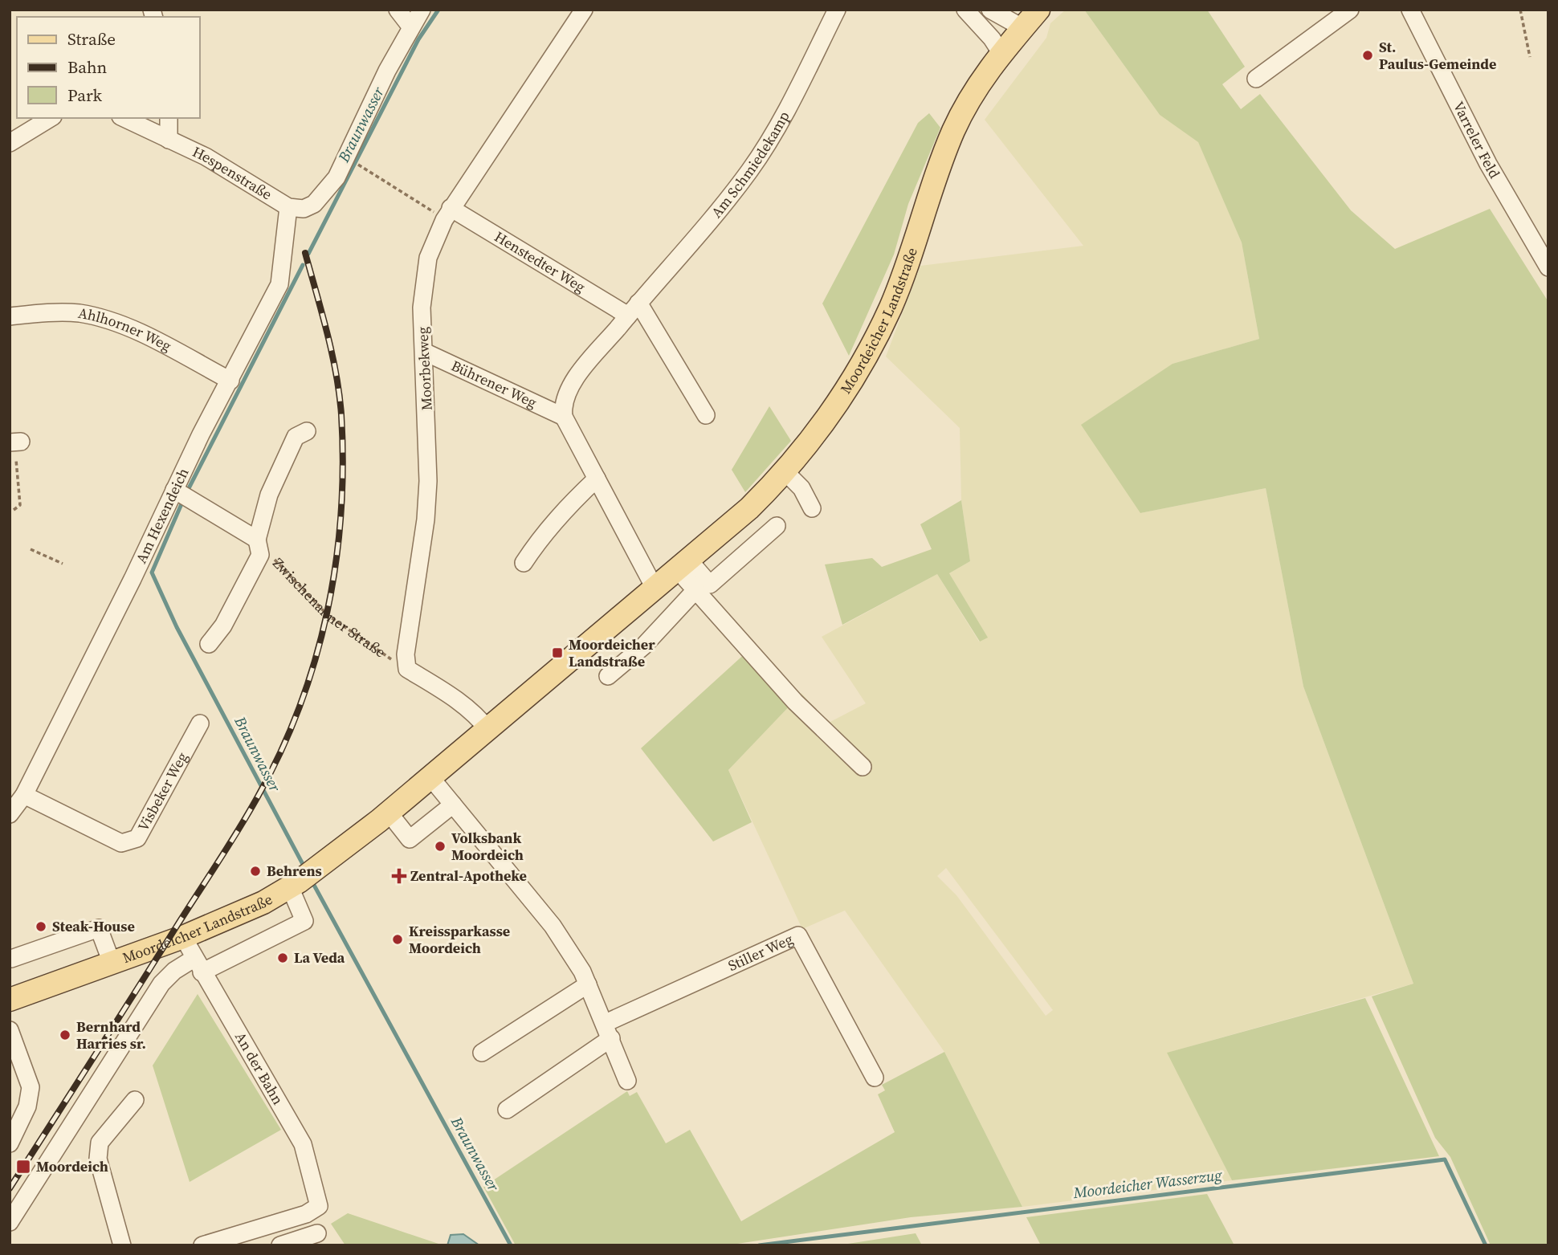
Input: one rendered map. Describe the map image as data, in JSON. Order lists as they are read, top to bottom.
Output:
{
  "streets": {
    "main road": ["Moordeicher Landstraße"],
    "street": [
      "Varreler Feld",
      "Am Schmiedekamp",
      "Hespenstraße",
      "Henstedter Weg",
      "Ahlhorner Weg",
      "Moorbekweg",
      "Bührener Weg",
      "Am Hexendeich",
      "Zwischenahner Straße",
      "Visbeker Weg",
      "Stiller Weg",
      "An der Bahn"
    ]
  },
  "crossings": [
    ["Am Schmiedekamp", "Henstedter Weg"],
    ["Am Schmiedekamp", "Bührener Weg"],
    ["Hespenstraße", "Am Hexendeich"],
    ["Henstedter Weg", "Moorbekweg"],
    ["Moordeicher Landstraße", "An der Bahn"],
    ["Ahlhorner Weg", "Am Hexendeich"],
    ["Moorbekweg", "Bührener Weg"],
    ["Moorbekweg", "Zwischenahner Straße"],
    ["Am Hexendeich", "Visbeker Weg"]
  ],
  "water": ["Braunwasser", "Moordeicher Wasserzug"],
  "places": {
    "other": [
      "St. Paulus-Gemeinde",
      "Volksbank Moordeich",
      "Behrens",
      "Steak-House",
      "Kreissparkasse Moordeich",
      "La Veda",
      "Bernhard Harries sr."
    ],
    "transit": ["Moordeicher Landstraße", "Moordeich"],
    "health": ["Zentral-Apotheke"]
  },
  "legend": ["Straße", "Bahn", "Park"]
}
